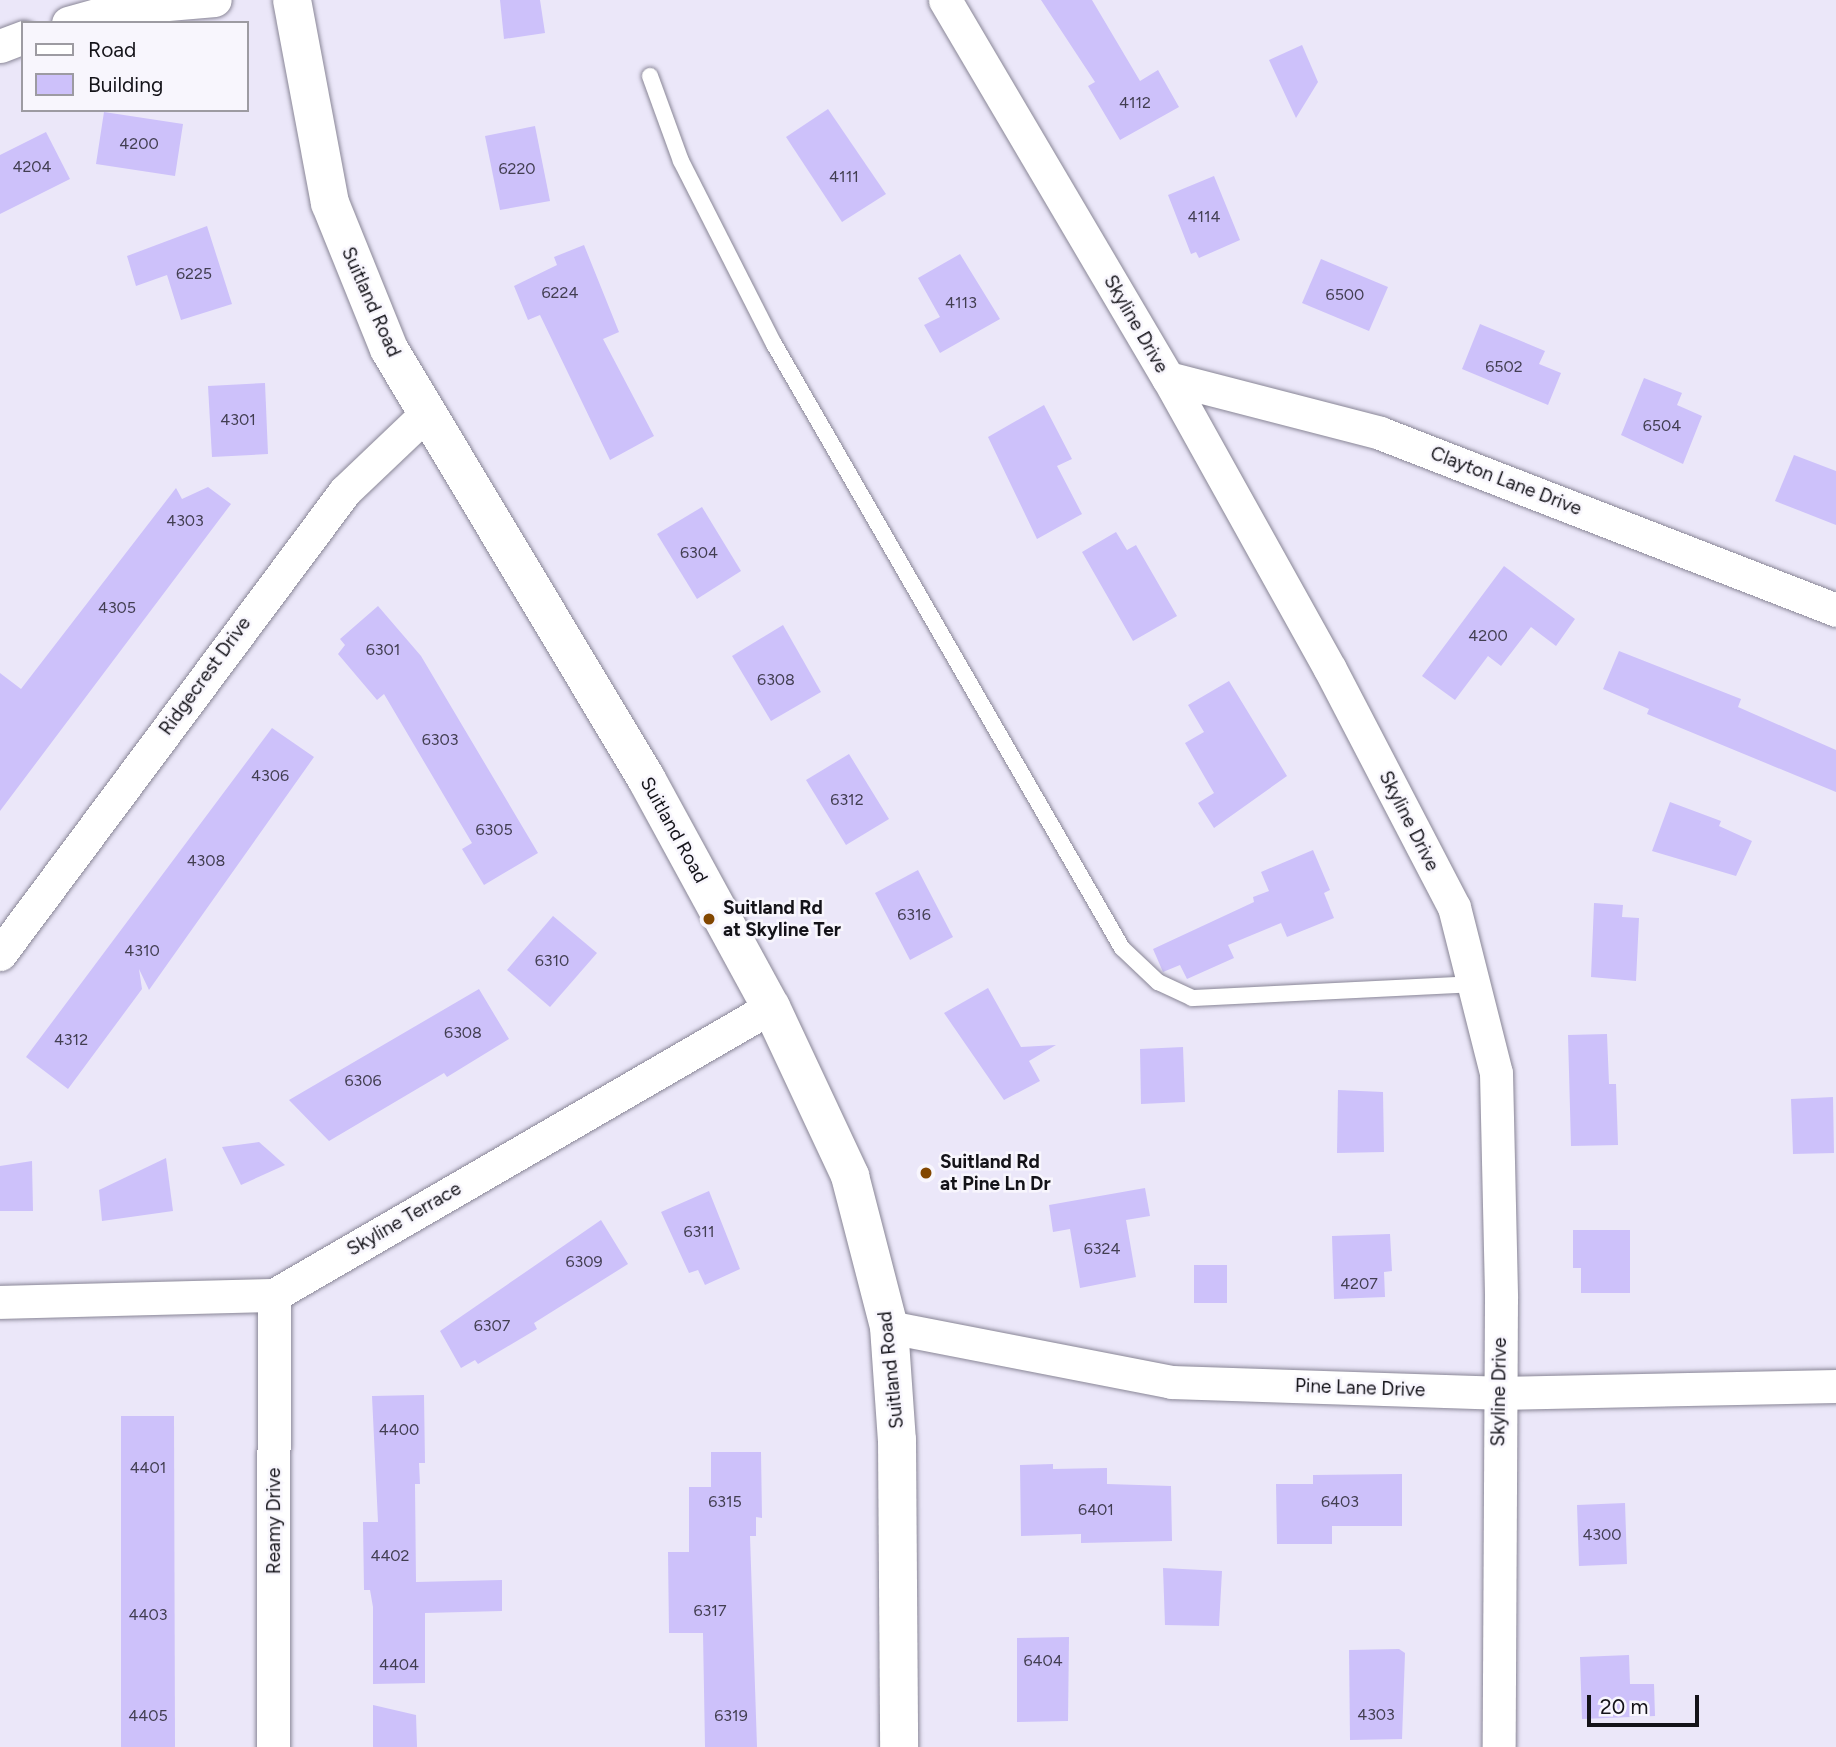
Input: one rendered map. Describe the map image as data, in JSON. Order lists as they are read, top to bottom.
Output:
{
  "streets": {
    "main road": ["Suitland Road"],
    "street": [
      "Skyline Drive",
      "Clayton Lane Drive",
      "Ridgecrest Drive",
      "Skyline Terrace",
      "Pine Lane Drive",
      "Reamy Drive"
    ]
  },
  "crossings": [
    ["Suitland Road", "Ridgecrest Drive"],
    ["Suitland Road", "Skyline Terrace"],
    ["Suitland Road", "Pine Lane Drive"],
    ["Skyline Drive", "Clayton Lane Drive"],
    ["Skyline Drive", "Pine Lane Drive"],
    ["Skyline Terrace", "Reamy Drive"]
  ],
  "places": ["Suitland Rd at Skyline Ter", "Suitland Rd at Pine Ln Dr"],
  "house_numbers": [
    "4112",
    "4200",
    "4204",
    "6220",
    "4111",
    "4114",
    "6225",
    "6224",
    "6500",
    "4113",
    "6502",
    "4301",
    "6504",
    "4303",
    "6304",
    "4305",
    "4200",
    "6301",
    "6308",
    "6303",
    "4306",
    "6312",
    "6305",
    "4308",
    "6316",
    "4310",
    "6310",
    "6308",
    "4312",
    "6306",
    "6311",
    "6324",
    "6309",
    "4207",
    "6307",
    "4400",
    "4401",
    "6315",
    "6403",
    "6401",
    "4300",
    "4402",
    "6317",
    "4403",
    "6404",
    "4404",
    "4303",
    "4405",
    "6319"
  ],
  "legend": ["Road", "Building"],
  "scale_bar": "20 m"
}
